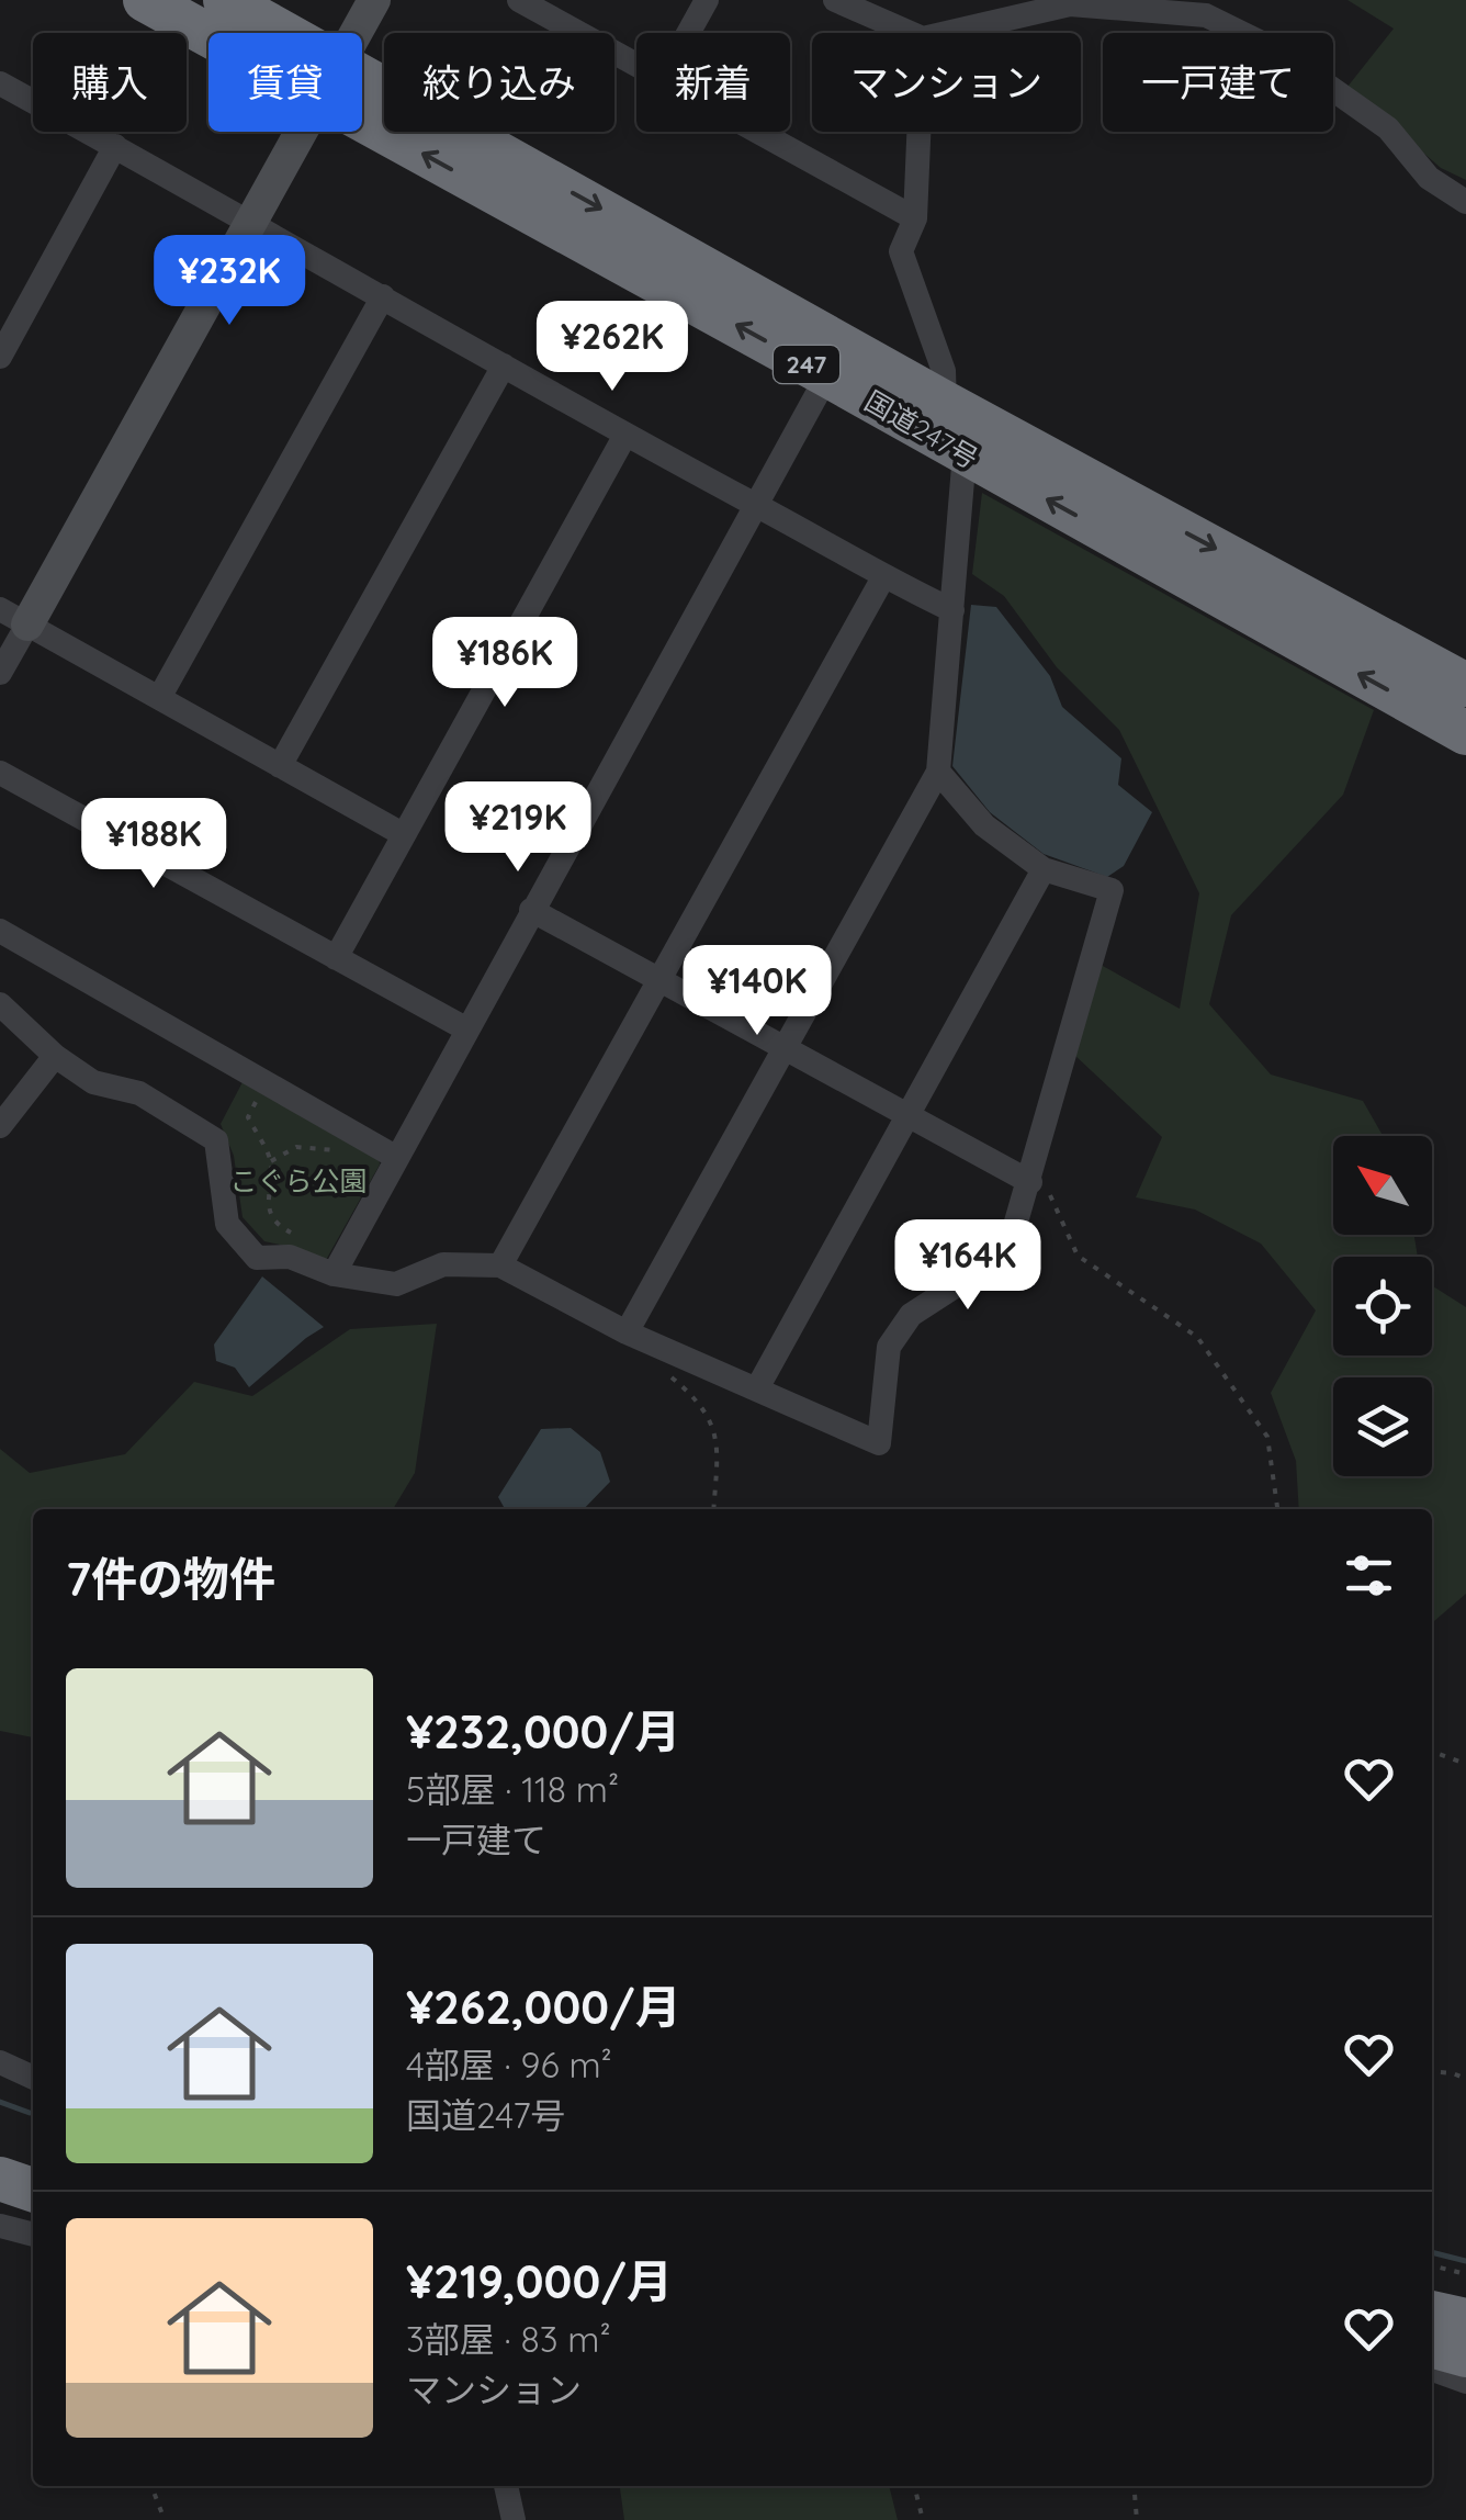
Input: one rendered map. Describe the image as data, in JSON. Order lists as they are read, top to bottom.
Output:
{
  "streets": {
    "highway": ["247", "国道247号"]
  },
  "parks": ["こぐら公園"],
  "north": "top left",
  "page": {
    "chip": [
      "購入",
      "賃貸",
      "絞り込み",
      "新着",
      "マンション",
      "一戸建て"
    ],
    "price": [
      "¥232K",
      "¥262K",
      "¥186K",
      "¥219K",
      "¥188K",
      "¥140K",
      "¥164K"
    ],
    "heading": "7件の物件",
    "list": [
      {
        "name": "¥232,000/月",
        "note": "5部屋 · 118 m² · 一戸建て"
      },
      {
        "name": "¥262,000/月",
        "note": "4部屋 · 96 m² · 国道247号"
      },
      {
        "name": "¥219,000/月",
        "note": "3部屋 · 83 m² · マンション"
      }
    ]
  }
}
